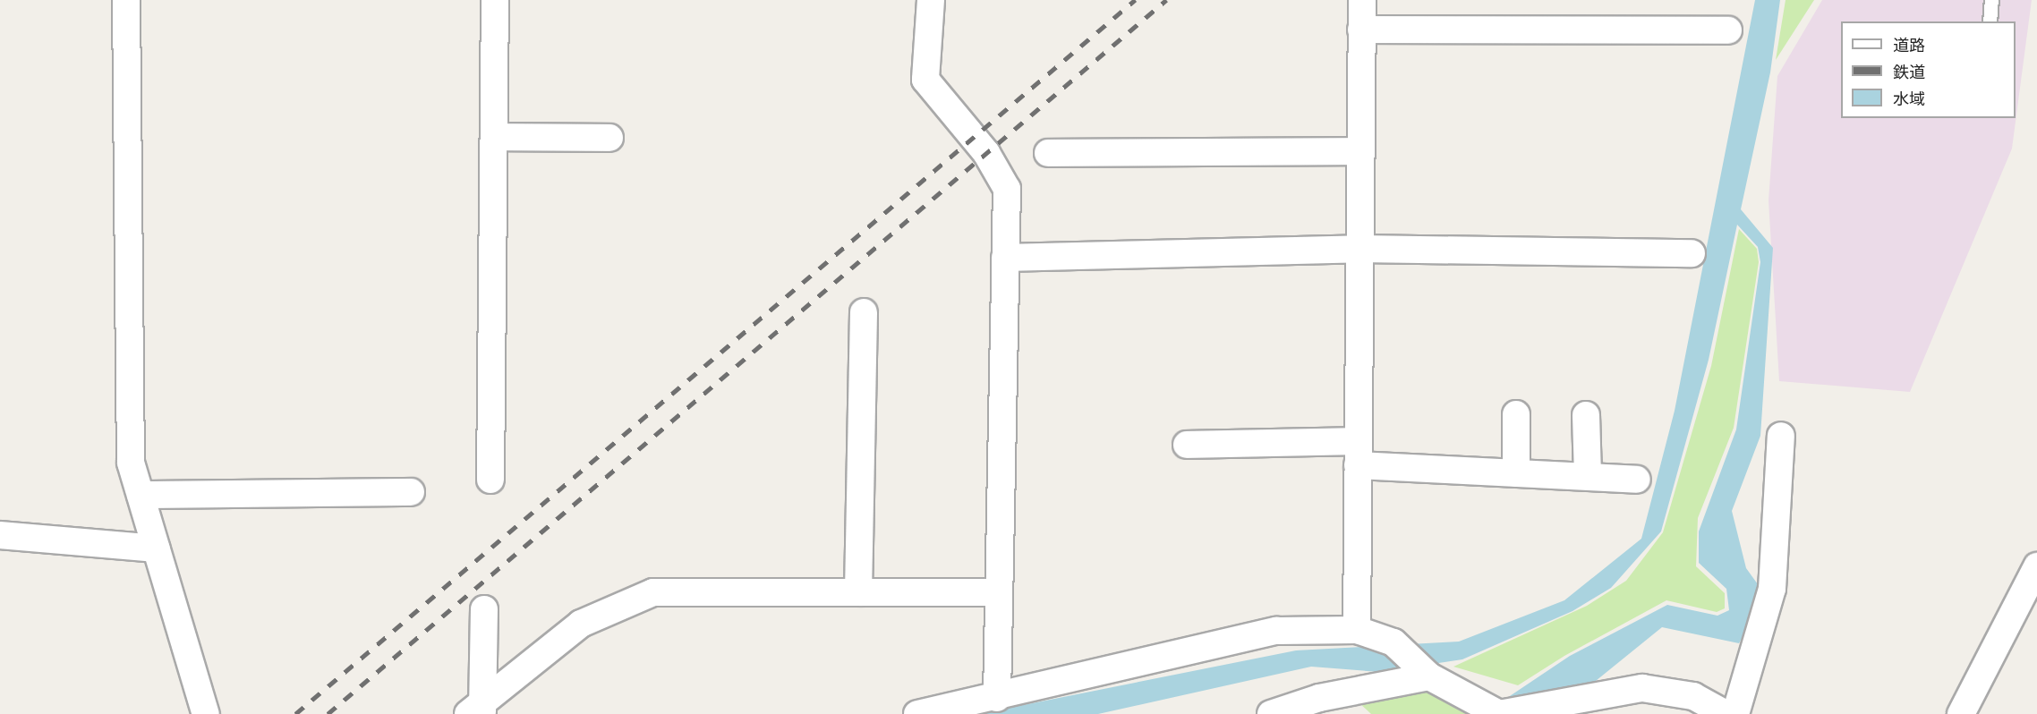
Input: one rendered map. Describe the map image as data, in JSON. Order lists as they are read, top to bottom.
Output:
{
  "legend": ["道路", "鉄道", "水域"]
}
